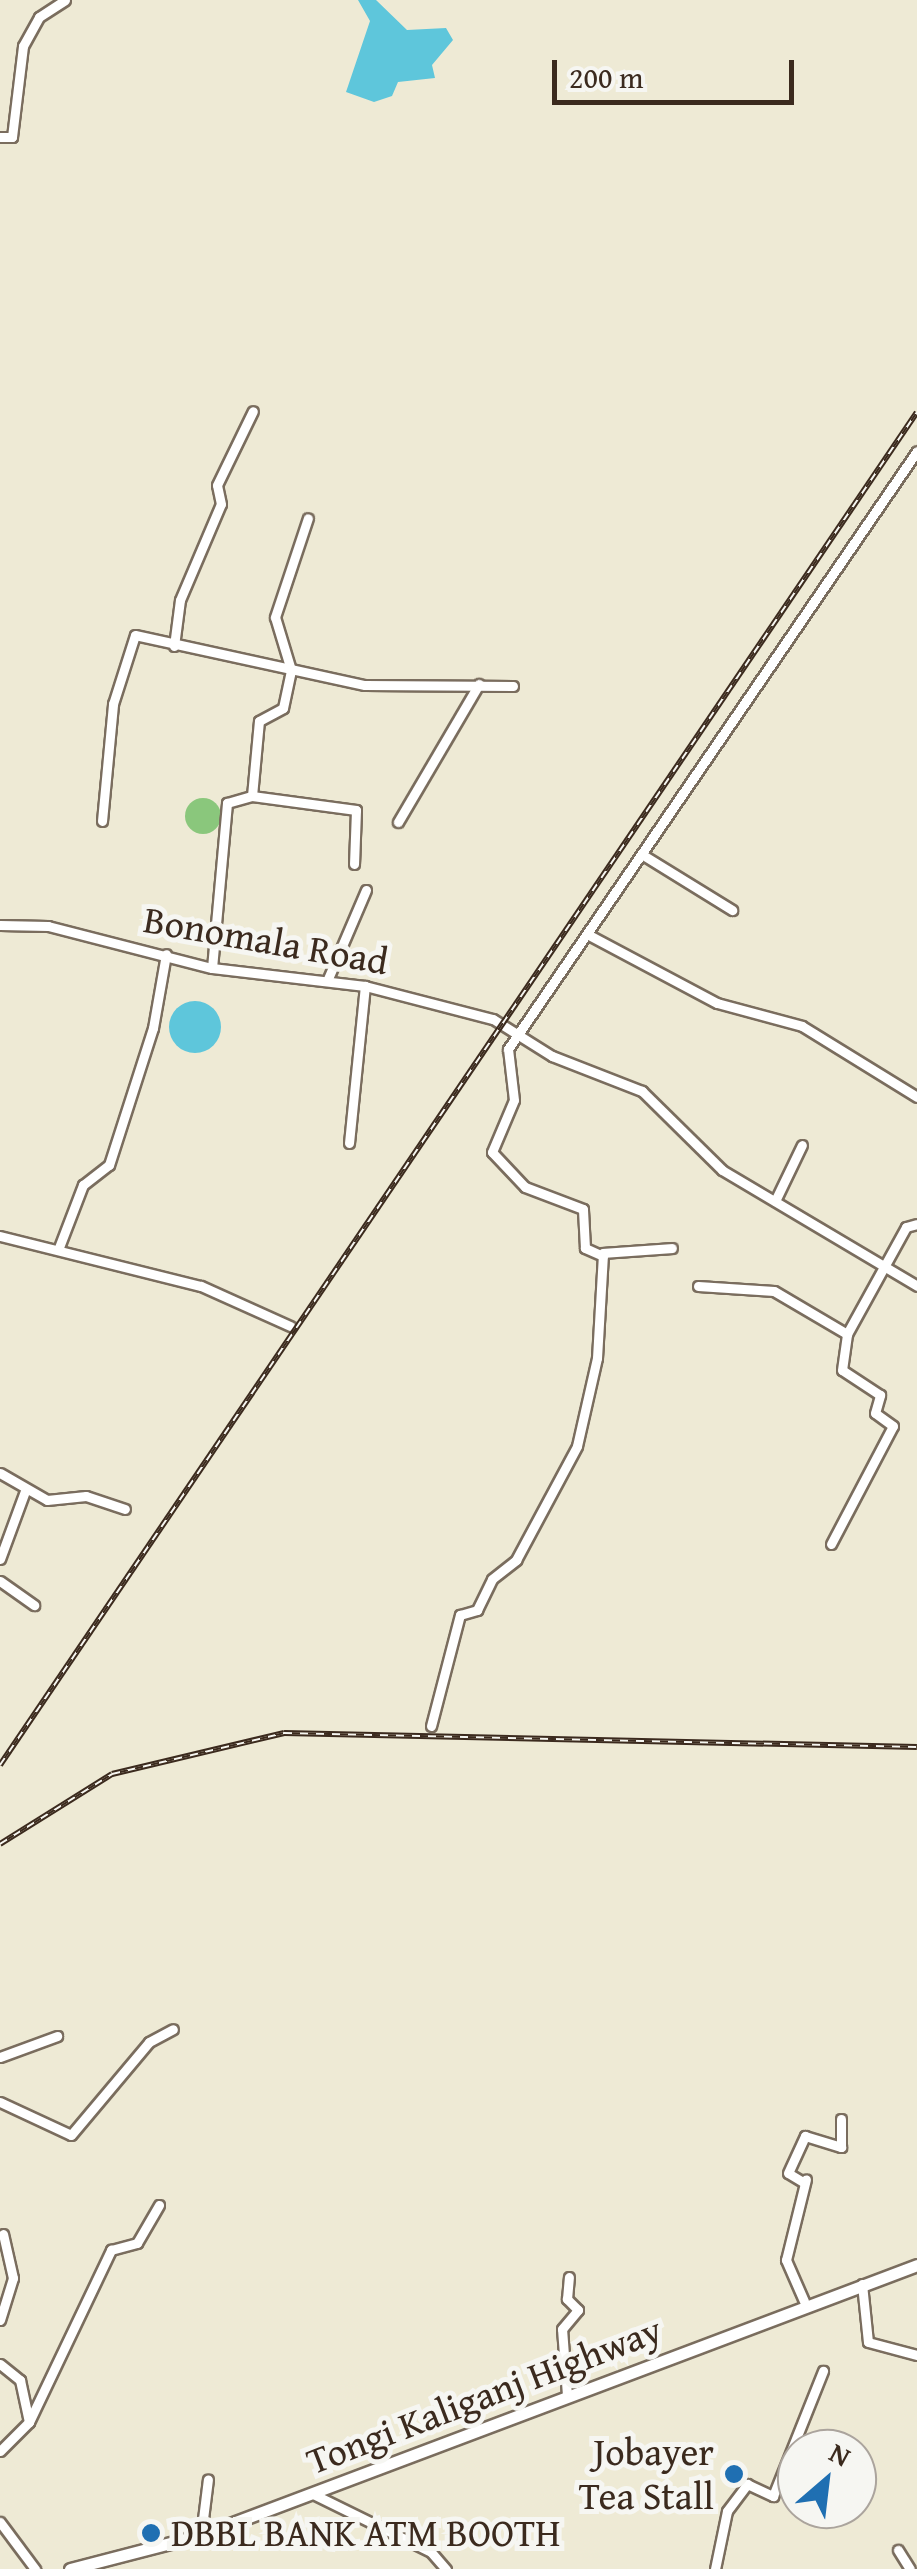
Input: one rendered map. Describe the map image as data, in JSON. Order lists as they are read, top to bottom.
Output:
{
  "streets": {
    "main road": ["Tongi Kaliganj Highway"],
    "street": ["Bonomala Road"]
  },
  "places": ["Jobayer Tea Stall", "DBBL BANK ATM BOOTH"],
  "scale_bar": "200 m",
  "north": "top right"
}
